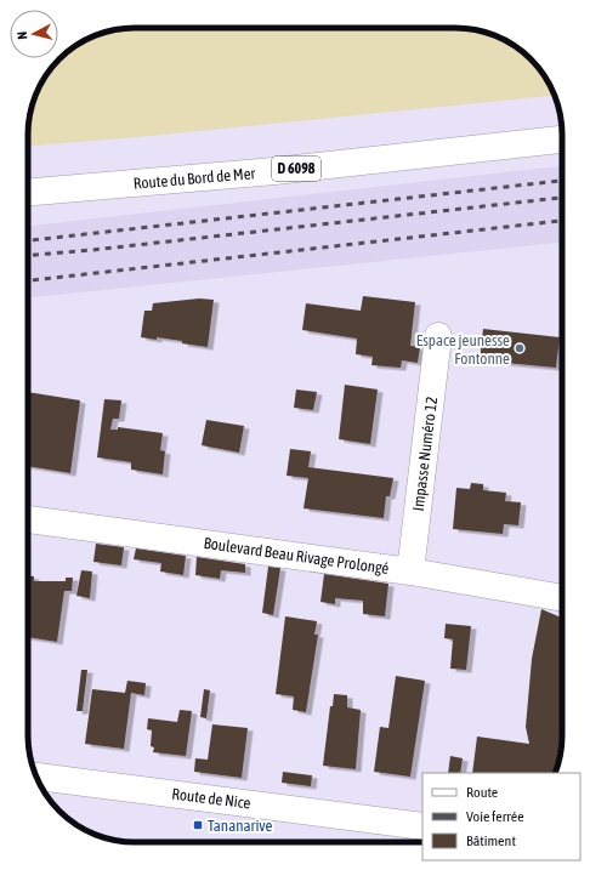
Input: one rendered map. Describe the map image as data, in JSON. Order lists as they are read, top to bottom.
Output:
{
  "streets": {
    "main road": [
      "D 6098",
      "Route du Bord de Mer",
      "Impasse Numéro 12",
      "Boulevard Beau Rivage Prolongé",
      "Route de Nice"
    ]
  },
  "crossings": [
    ["Impasse Numéro 12", "Boulevard Beau Rivage Prolongé"]
  ],
  "places": {
    "other": ["Espace jeunesse Fontonne"],
    "transit": ["Tananarive"]
  },
  "legend": ["Route", "Voie ferrée", "Bâtiment"],
  "north": "left"
}
